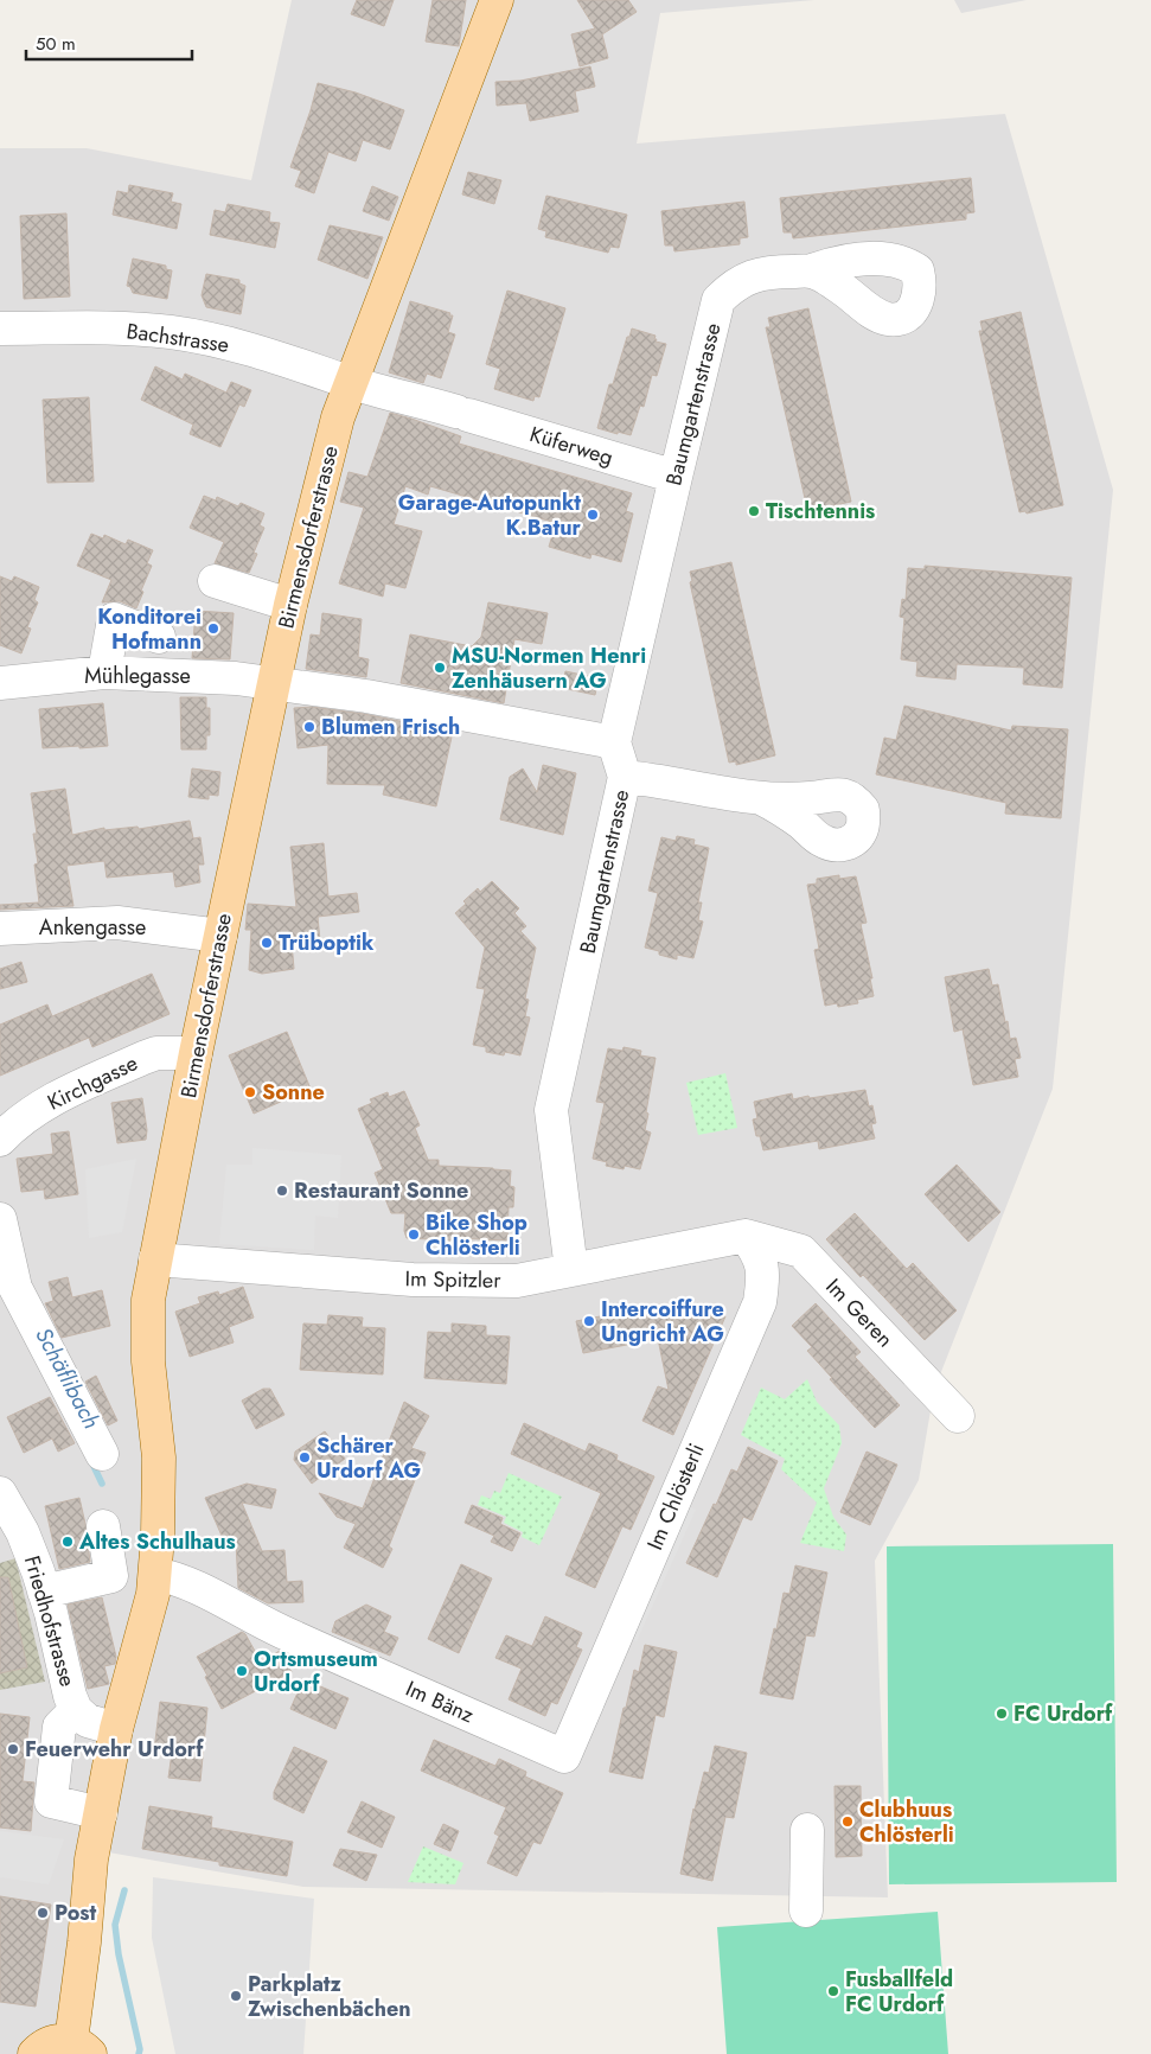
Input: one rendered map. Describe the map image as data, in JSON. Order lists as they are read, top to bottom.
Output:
{
  "streets": {
    "main road": ["Birmensdorferstrasse"],
    "street": [
      "Bachstrasse",
      "Baumgartenstrasse",
      "Küferweg",
      "Mühlegasse",
      "Ankengasse",
      "Kirchgasse",
      "Im Spitzler",
      "Im Geren",
      "Im Chlösterli",
      "Friedhofstrasse",
      "Im Bänz"
    ]
  },
  "crossings": [
    ["Bachstrasse", "Küferweg"],
    ["Bachstrasse", "Birmensdorferstrasse"],
    ["Baumgartenstrasse", "Küferweg"],
    ["Baumgartenstrasse", "Mühlegasse"],
    ["Baumgartenstrasse", "Im Spitzler"],
    ["Küferweg", "Birmensdorferstrasse"],
    ["Birmensdorferstrasse", "Mühlegasse"],
    ["Birmensdorferstrasse", "Ankengasse"],
    ["Birmensdorferstrasse", "Kirchgasse"],
    ["Birmensdorferstrasse", "Im Spitzler"],
    ["Birmensdorferstrasse", "Friedhofstrasse"],
    ["Birmensdorferstrasse", "Im Bänz"],
    ["Im Spitzler", "Im Geren"],
    ["Im Spitzler", "Im Chlösterli"],
    ["Im Geren", "Im Chlösterli"],
    ["Im Chlösterli", "Im Bänz"]
  ],
  "water": ["Schäflibach"],
  "places": [
    "Tischtennis",
    "Garage-Autopunkt K.Batur",
    "Konditorei Hofmann",
    "MSU-Normen Henri Zenhäusern AG",
    "Blumen Frisch",
    "Trüboptik",
    "Sonne",
    "Restaurant Sonne",
    "Bike Shop Chlösterli",
    "Intercoiffure Ungricht AG",
    "Schärer Urdorf AG",
    "Altes Schulhaus",
    "Ortsmuseum Urdorf",
    "FC Urdorf",
    "Feuerwehr Urdorf",
    "Clubhuus Chlösterli",
    "Post",
    "Fusballfeld FC Urdorf",
    "Parkplatz Zwischenbächen"
  ],
  "scale_bar": "50 m"
}
